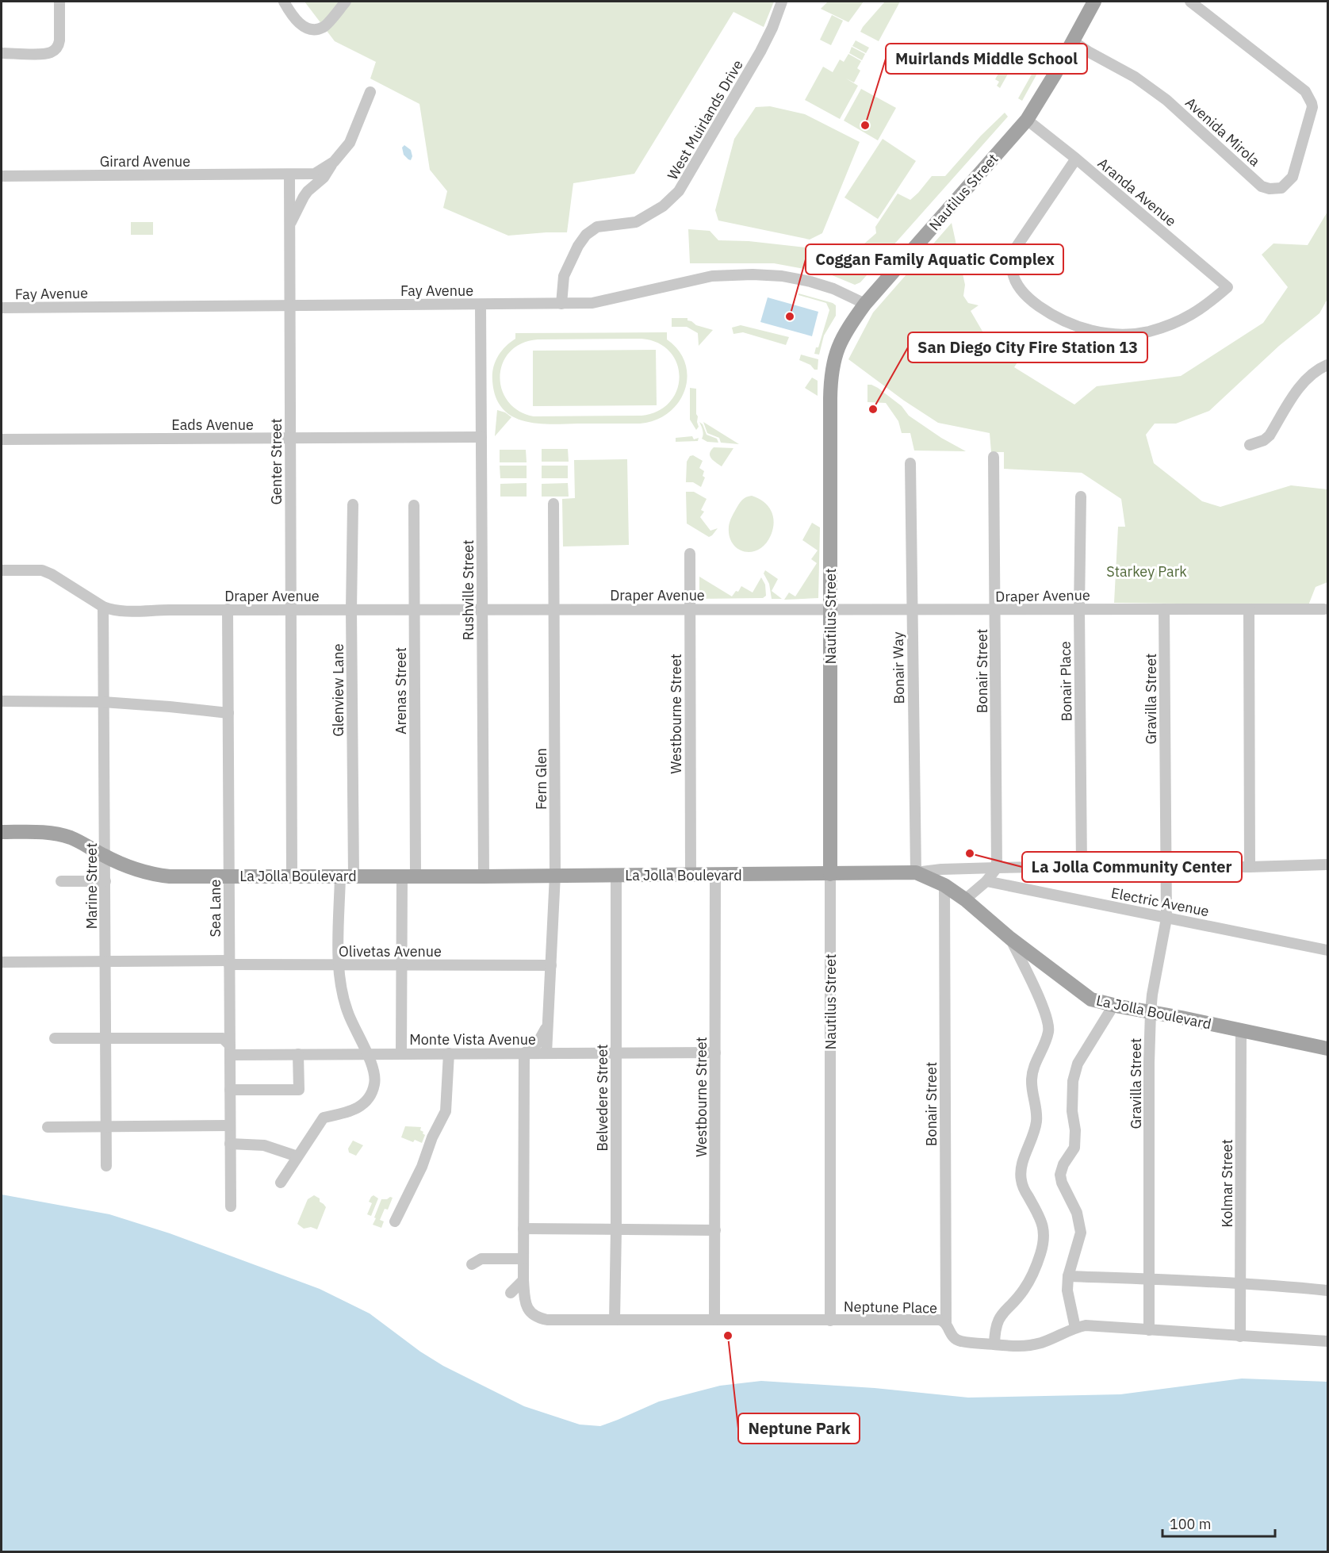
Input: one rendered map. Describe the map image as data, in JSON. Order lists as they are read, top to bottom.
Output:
{
  "streets": {
    "main road": ["Nautilus Street", "La Jolla Boulevard"],
    "street": [
      "West Muirlands Drive",
      "Avenida Mirola",
      "Girard Avenue",
      "Aranda Avenue",
      "Fay Avenue",
      "Eads Avenue",
      "Genter Street",
      "Rushville Street",
      "Draper Avenue",
      "Bonair Way",
      "Bonair Street",
      "Bonair Place",
      "Glenview Lane",
      "Arenas Street",
      "Gravilla Street",
      "Westbourne Street",
      "Fern Glen",
      "Marine Street",
      "Electric Avenue",
      "Sea Lane",
      "Olivetas Avenue",
      "Monte Vista Avenue",
      "Belvedere Street",
      "Kolmar Street",
      "Neptune Place"
    ]
  },
  "crossings": [
    ["West Muirlands Drive", "Fay Avenue"],
    ["Avenida Mirola", "Nautilus Street"],
    ["Girard Avenue", "Genter Street"],
    ["Nautilus Street", "Aranda Avenue"],
    ["Nautilus Street", "Fay Avenue"],
    ["Nautilus Street", "Draper Avenue"],
    ["Nautilus Street", "La Jolla Boulevard"],
    ["Nautilus Street", "Neptune Place"],
    ["Fay Avenue", "Genter Street"],
    ["Fay Avenue", "Rushville Street"],
    ["Eads Avenue", "Genter Street"],
    ["Eads Avenue", "Rushville Street"],
    ["Genter Street", "Draper Avenue"],
    ["Genter Street", "La Jolla Boulevard"],
    ["Rushville Street", "Draper Avenue"],
    ["Rushville Street", "La Jolla Boulevard"],
    ["Draper Avenue", "Bonair Way"],
    ["Draper Avenue", "Bonair Street"],
    ["Draper Avenue", "Bonair Place"],
    ["Draper Avenue", "Glenview Lane"],
    ["Draper Avenue", "Arenas Street"],
    ["Draper Avenue", "Gravilla Street"],
    ["Draper Avenue", "Westbourne Street"],
    ["Draper Avenue", "Fern Glen"],
    ["Draper Avenue", "Marine Street"],
    ["Draper Avenue", "Sea Lane"],
    ["Bonair Way", "La Jolla Boulevard"],
    ["Bonair Street", "La Jolla Boulevard"],
    ["Bonair Street", "Neptune Place"],
    ["Glenview Lane", "La Jolla Boulevard"],
    ["Glenview Lane", "Olivetas Avenue"],
    ["Glenview Lane", "Monte Vista Avenue"],
    ["Arenas Street", "La Jolla Boulevard"],
    ["Arenas Street", "Olivetas Avenue"],
    ["Arenas Street", "Monte Vista Avenue"],
    ["Gravilla Street", "La Jolla Boulevard"],
    ["Gravilla Street", "Electric Avenue"],
    ["Gravilla Street", "Neptune Place"],
    ["Westbourne Street", "La Jolla Boulevard"],
    ["Westbourne Street", "Monte Vista Avenue"],
    ["Westbourne Street", "Neptune Place"],
    ["Fern Glen", "La Jolla Boulevard"],
    ["Fern Glen", "Olivetas Avenue"],
    ["Fern Glen", "Monte Vista Avenue"],
    ["La Jolla Boulevard", "Marine Street"],
    ["La Jolla Boulevard", "Sea Lane"],
    ["La Jolla Boulevard", "Belvedere Street"],
    ["La Jolla Boulevard", "Kolmar Street"],
    ["Marine Street", "Olivetas Avenue"],
    ["Marine Street", "Monte Vista Avenue"],
    ["Sea Lane", "Olivetas Avenue"],
    ["Sea Lane", "Monte Vista Avenue"],
    ["Monte Vista Avenue", "Belvedere Street"],
    ["Belvedere Street", "Neptune Place"],
    ["Kolmar Street", "Neptune Place"]
  ],
  "parks": ["Starkey Park"],
  "places": [
    "Muirlands Middle School",
    "Coggan Family Aquatic Complex",
    "San Diego City Fire Station 13",
    "La Jolla Community Center",
    "Neptune Park"
  ],
  "scale_bar": "100 m"
}
